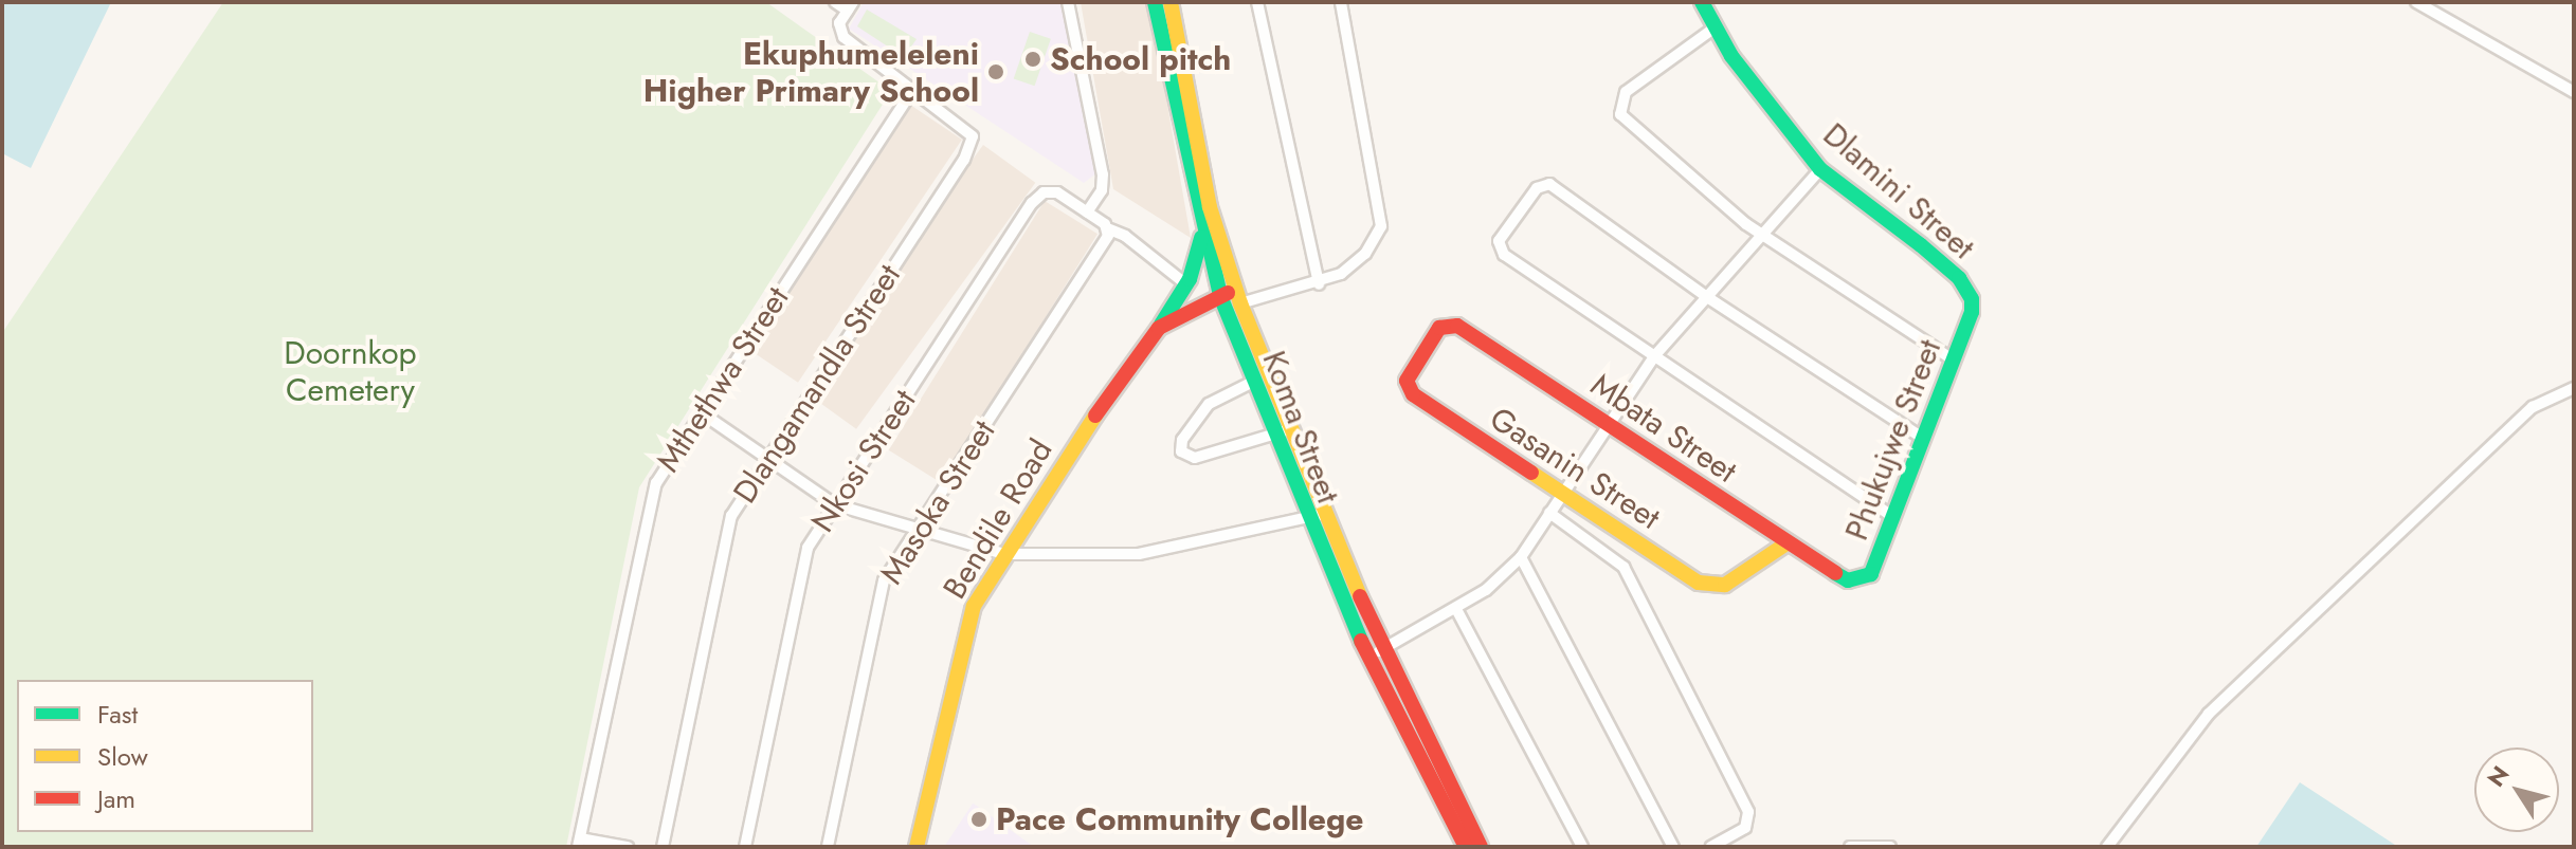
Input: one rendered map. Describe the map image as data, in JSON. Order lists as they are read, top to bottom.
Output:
{
  "streets": {
    "street": [
      "Dlamini Street",
      "Mthethwa Street",
      "Dlangamandla Street",
      "Koma Street",
      "Mbata Street",
      "Phukujwe Street",
      "Nkosi Street",
      "Gasanin Street",
      "Masoka Street",
      "Bendile Road"
    ]
  },
  "crossings": [
    ["Dlamini Street", "Phukujwe Street"],
    ["Mthethwa Street", "Dlangamandla Street"],
    ["Koma Street", "Bendile Road"],
    ["Mbata Street", "Phukujwe Street"],
    ["Mbata Street", "Gasanin Street"],
    ["Nkosi Street", "Masoka Street"]
  ],
  "parks": ["Doornkop Cemetery"],
  "places": ["School pitch", "Ekuphumeleleni Higher Primary School", "Pace Community College"],
  "legend": ["Fast", "Slow", "Jam"],
  "north": "top left"
}
